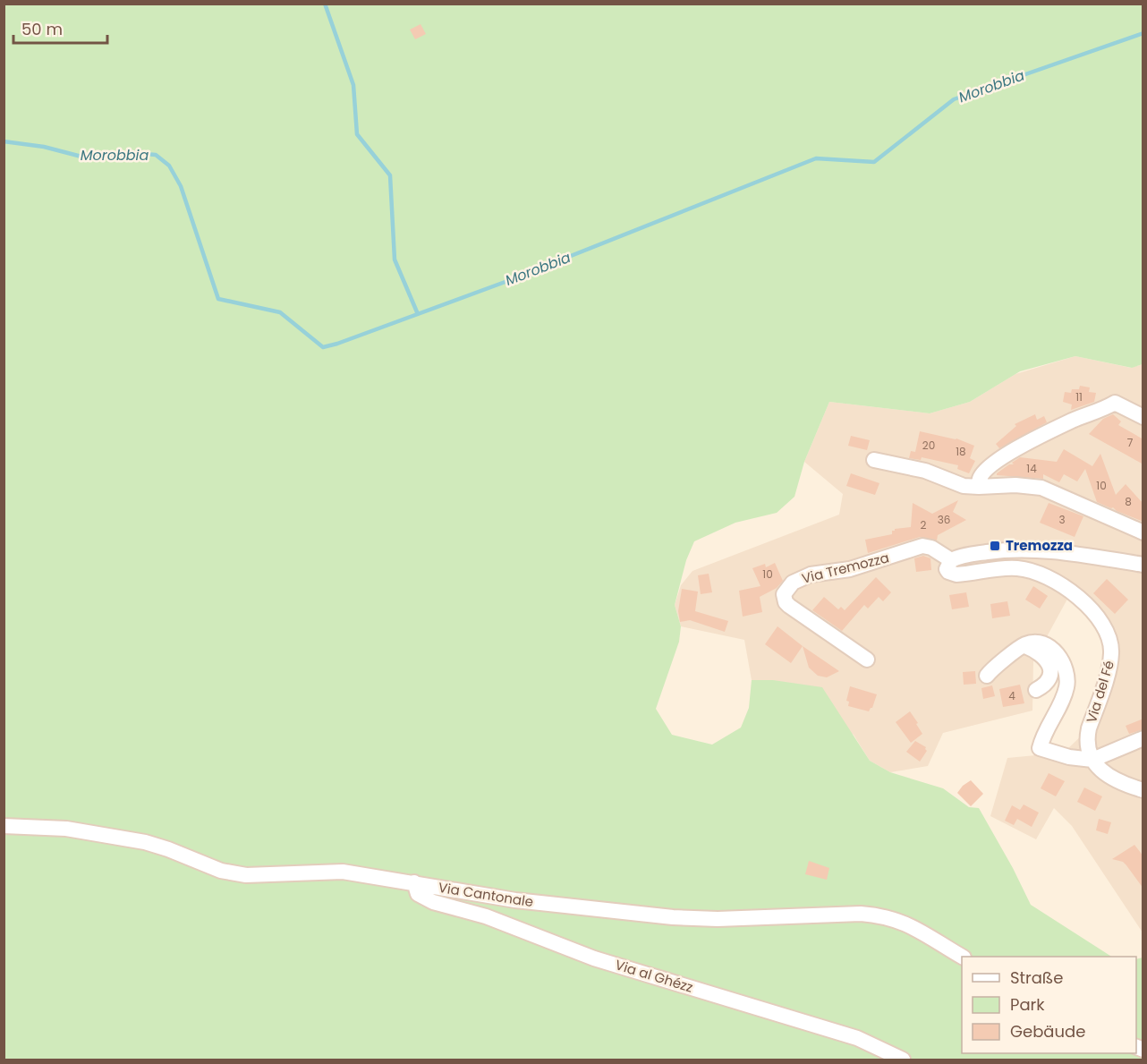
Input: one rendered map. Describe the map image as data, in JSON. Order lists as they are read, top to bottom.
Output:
{
  "streets": {
    "street": [
      "Via Tremozza",
      "Via del Fé",
      "Via Cantonale",
      "Via al Ghézz"
    ]
  },
  "crossings": [
    ["Via Tremozza", "Via del Fé"],
    ["Via Cantonale", "Via al Ghézz"]
  ],
  "water": ["Morobbia"],
  "places": {
    "transit": ["Tremozza"]
  },
  "house_numbers": [
    "11",
    "7",
    "20",
    "18",
    "14",
    "10",
    "8",
    "36",
    "3",
    "2",
    "10",
    "4"
  ],
  "legend": ["Straße", "Park", "Gebäude"],
  "scale_bar": "50 m"
}
